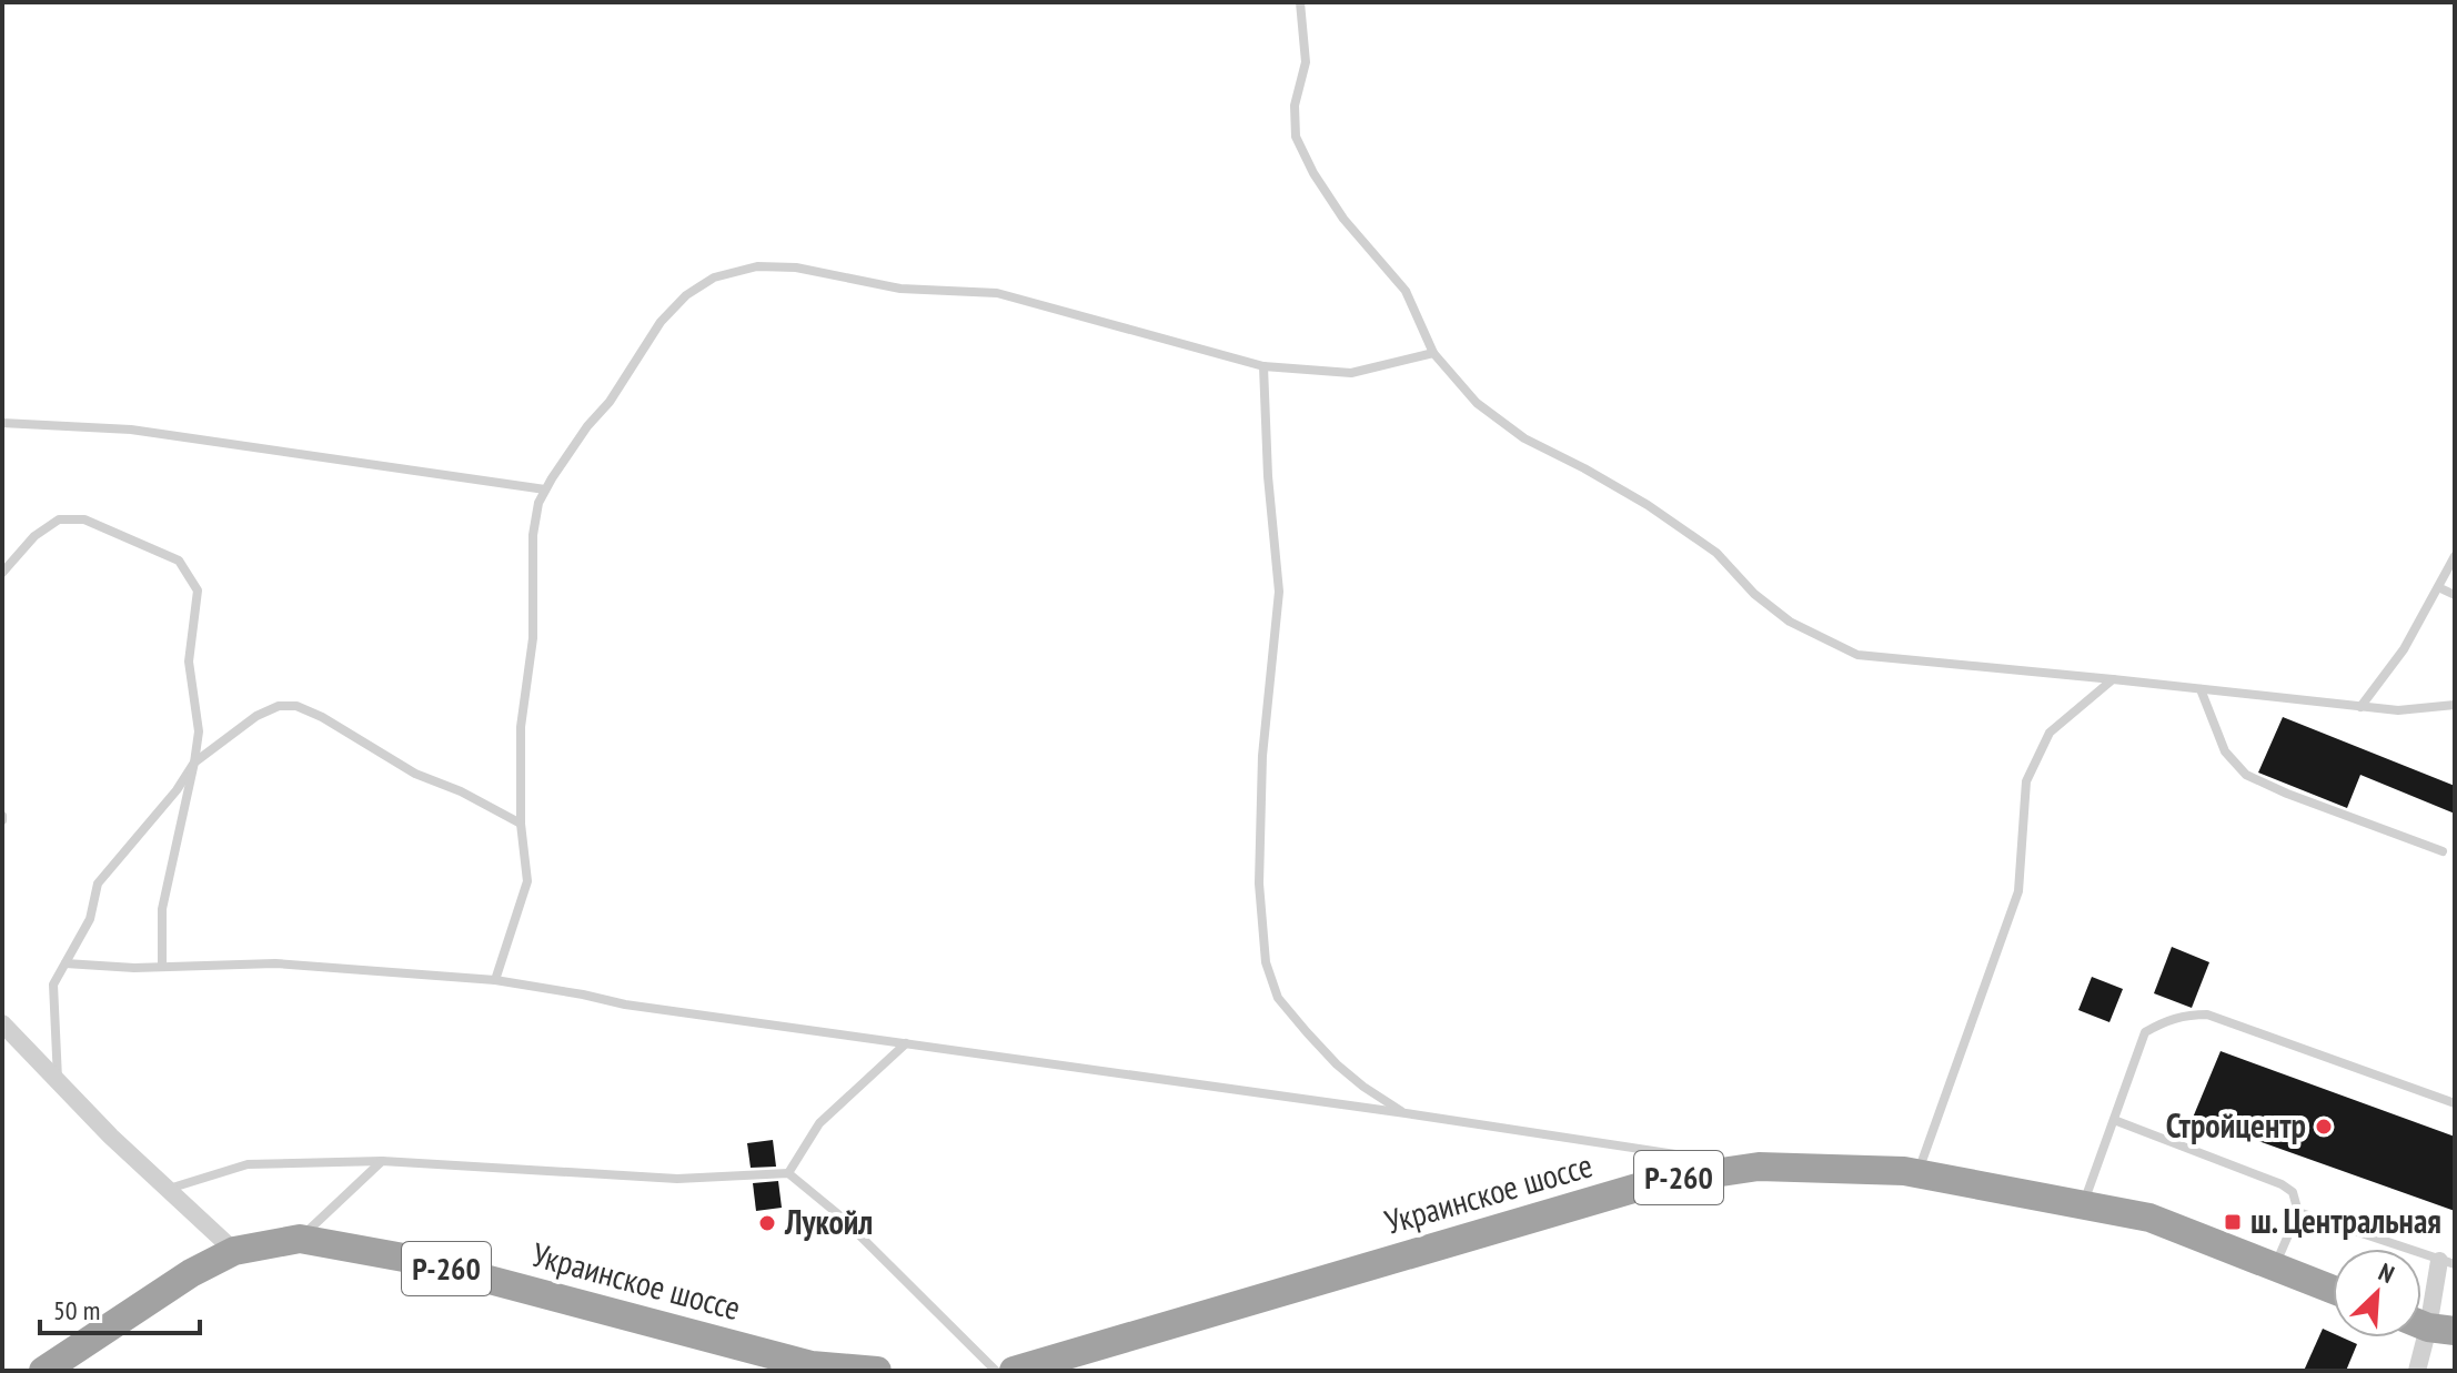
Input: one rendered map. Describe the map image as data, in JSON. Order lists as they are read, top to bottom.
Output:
{
  "streets": {
    "highway": ["Р-260", "Украинское шоссе"]
  },
  "places": {
    "other": ["Стройцентр", "Лукойл"],
    "transit": ["ш. Центральная"]
  },
  "scale_bar": "50 m",
  "north": "top right"
}
